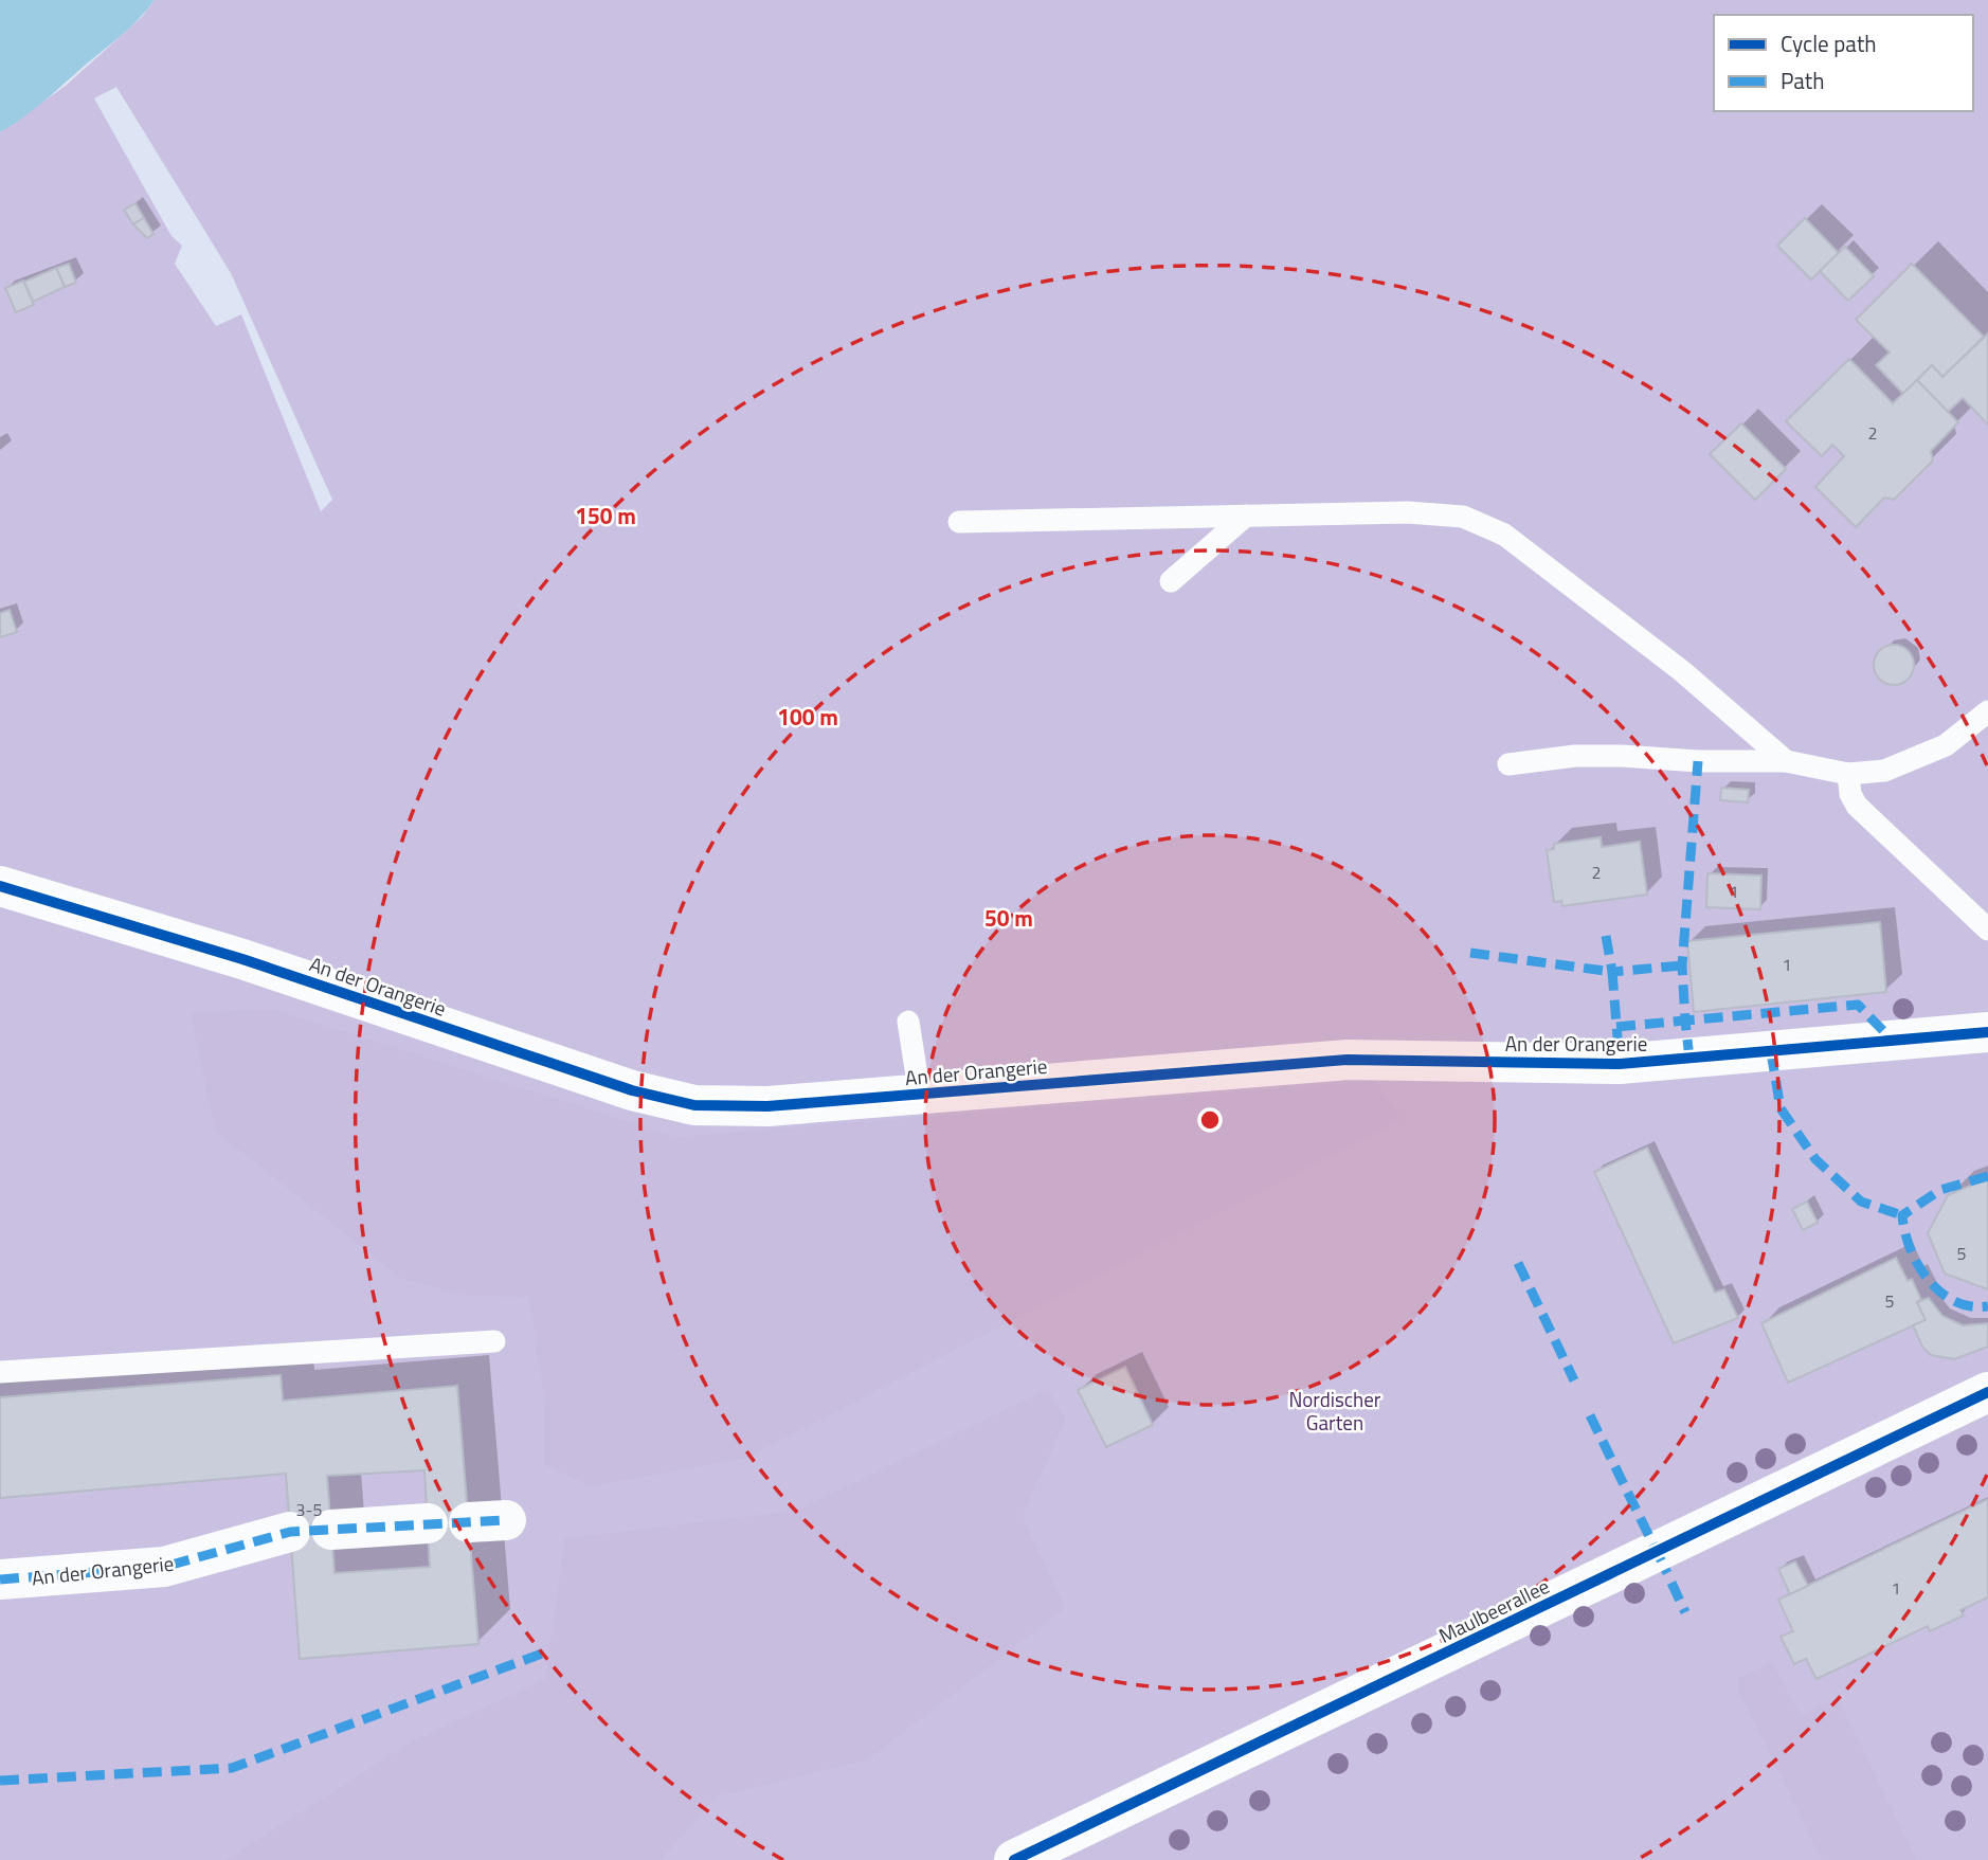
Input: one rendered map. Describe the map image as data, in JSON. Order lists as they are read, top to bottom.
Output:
{
  "streets": {
    "street": ["An der Orangerie", "Maulbeerallee"]
  },
  "parks": ["Nordischer Garten"],
  "house_numbers": [
    "2",
    "2",
    "1",
    "1",
    "5",
    "5",
    "3-5",
    "1"
  ],
  "legend": ["Cycle path", "Path"],
  "rings": ["150 m", "100 m", "50 m"]
}
